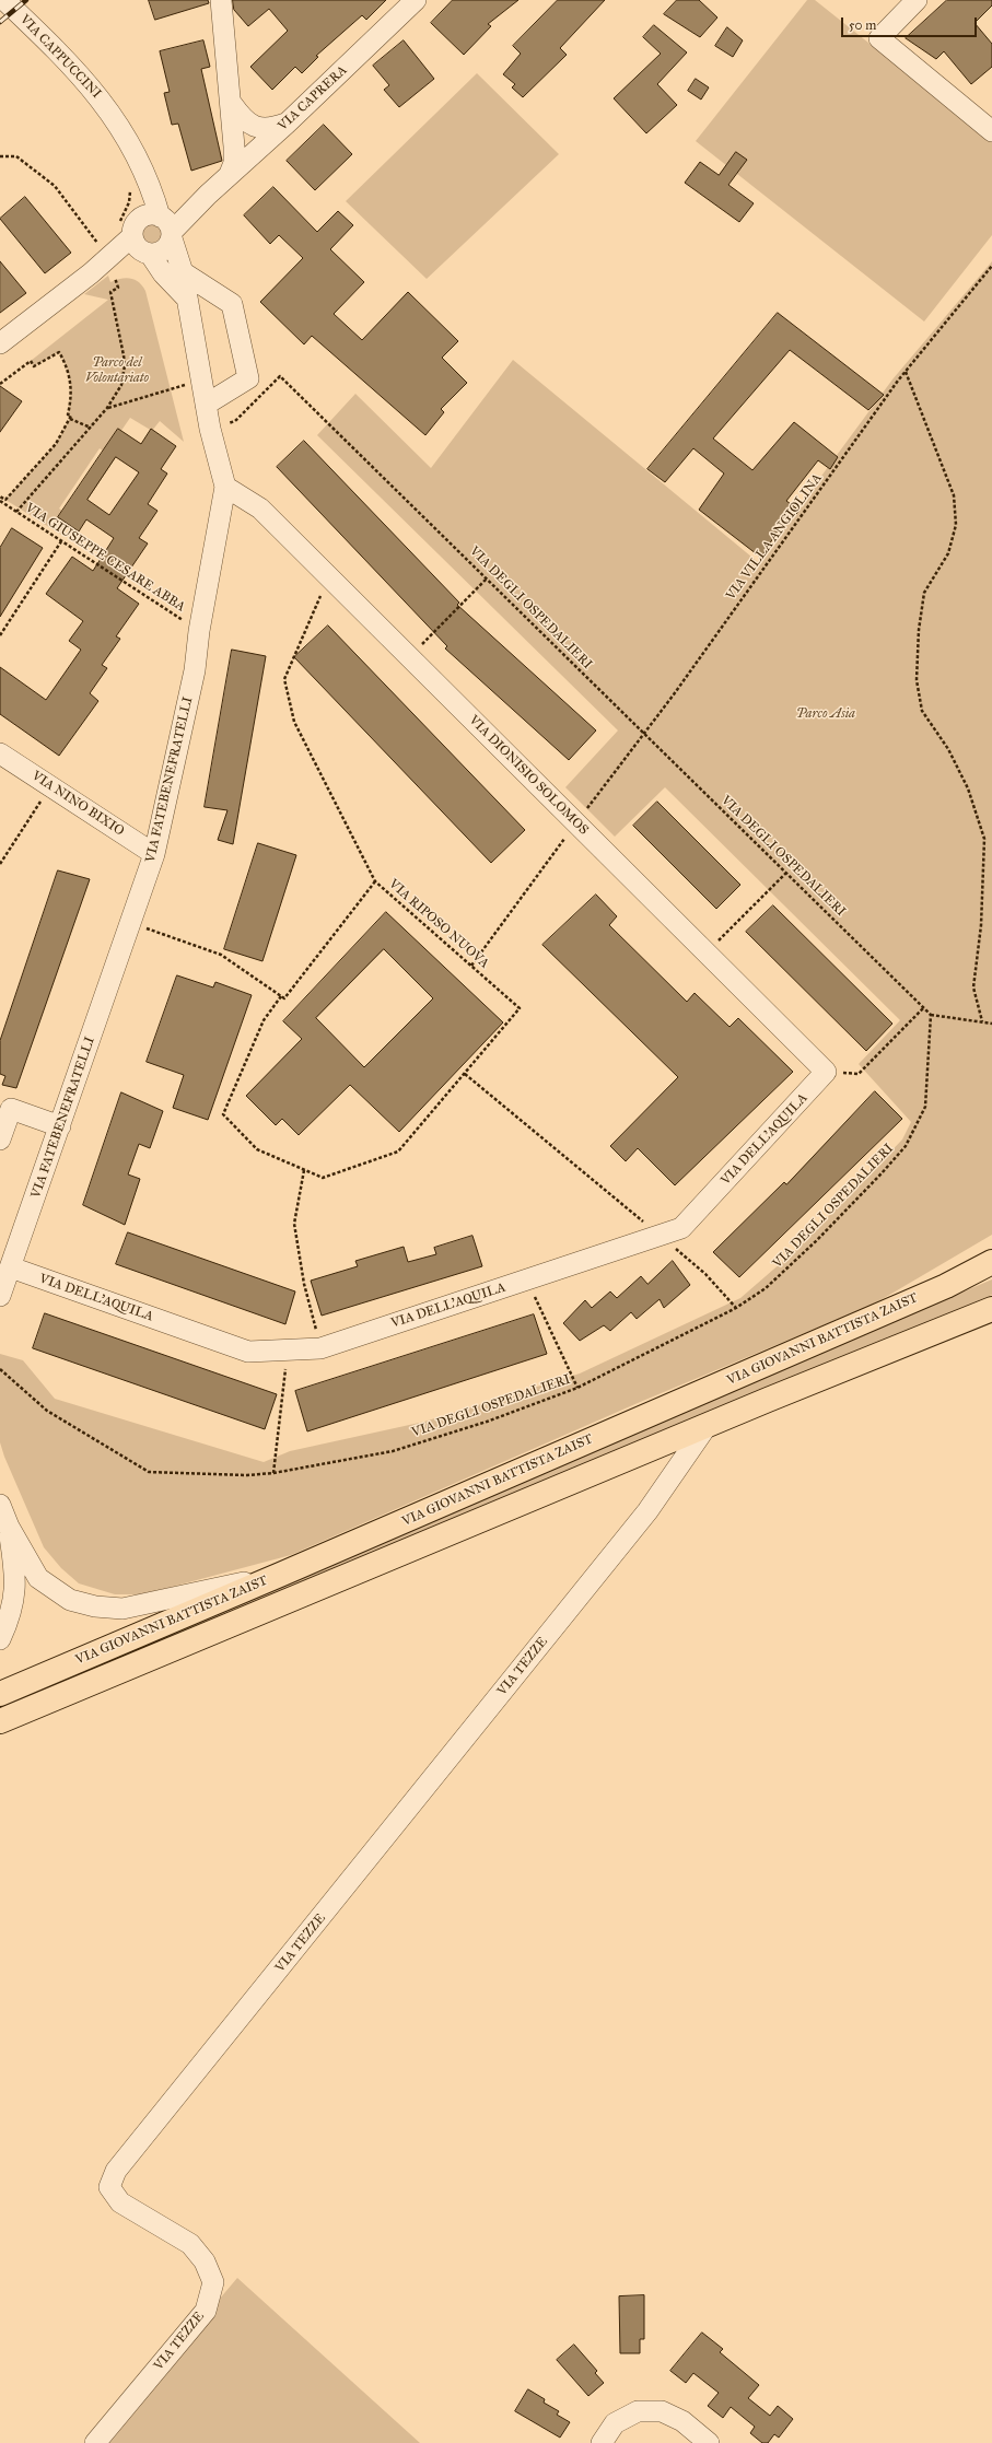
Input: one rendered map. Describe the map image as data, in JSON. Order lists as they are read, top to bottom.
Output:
{
  "streets": {
    "main road": ["VIA GIOVANNI BATTISTA ZAIST"],
    "street": [
      "VIA CAPPUCCINI",
      "VIA CAPRERA",
      "VIA DIONISIO SOLOMOS",
      "VIA FATEBENEFRATELLI",
      "VIA NINO BIXIO",
      "VIA DELL'AQUILA",
      "VIA TEZZE"
    ],
    "path": [
      "VIA VILLA ANGIOLINA",
      "VIA GIUSEPPE CESARE ABBA",
      "VIA DEGLI OSPEDALIERI",
      "VIA RIPOSO NUOVA"
    ]
  },
  "crossings": [
    ["VIA CAPPUCCINI", "VIA CAPRERA"],
    ["VIA CAPPUCCINI", "VIA FATEBENEFRATELLI"],
    ["VIA CAPRERA", "VIA FATEBENEFRATELLI"],
    ["VIA VILLA ANGIOLINA", "VIA DEGLI OSPEDALIERI"],
    ["VIA VILLA ANGIOLINA", "VIA DIONISIO SOLOMOS"],
    ["VIA VILLA ANGIOLINA", "VIA RIPOSO NUOVA"],
    ["VIA GIUSEPPE CESARE ABBA", "VIA FATEBENEFRATELLI"],
    ["VIA DEGLI OSPEDALIERI", "VIA FATEBENEFRATELLI"],
    ["VIA DIONISIO SOLOMOS", "VIA FATEBENEFRATELLI"],
    ["VIA DIONISIO SOLOMOS", "VIA DELL'AQUILA"],
    ["VIA FATEBENEFRATELLI", "VIA NINO BIXIO"],
    ["VIA FATEBENEFRATELLI", "VIA DELL'AQUILA"],
    ["VIA GIOVANNI BATTISTA ZAIST", "VIA TEZZE"]
  ],
  "parks": ["Parco del Volontariato", "Parco Asia"],
  "scale_bar": "50 m"
}
